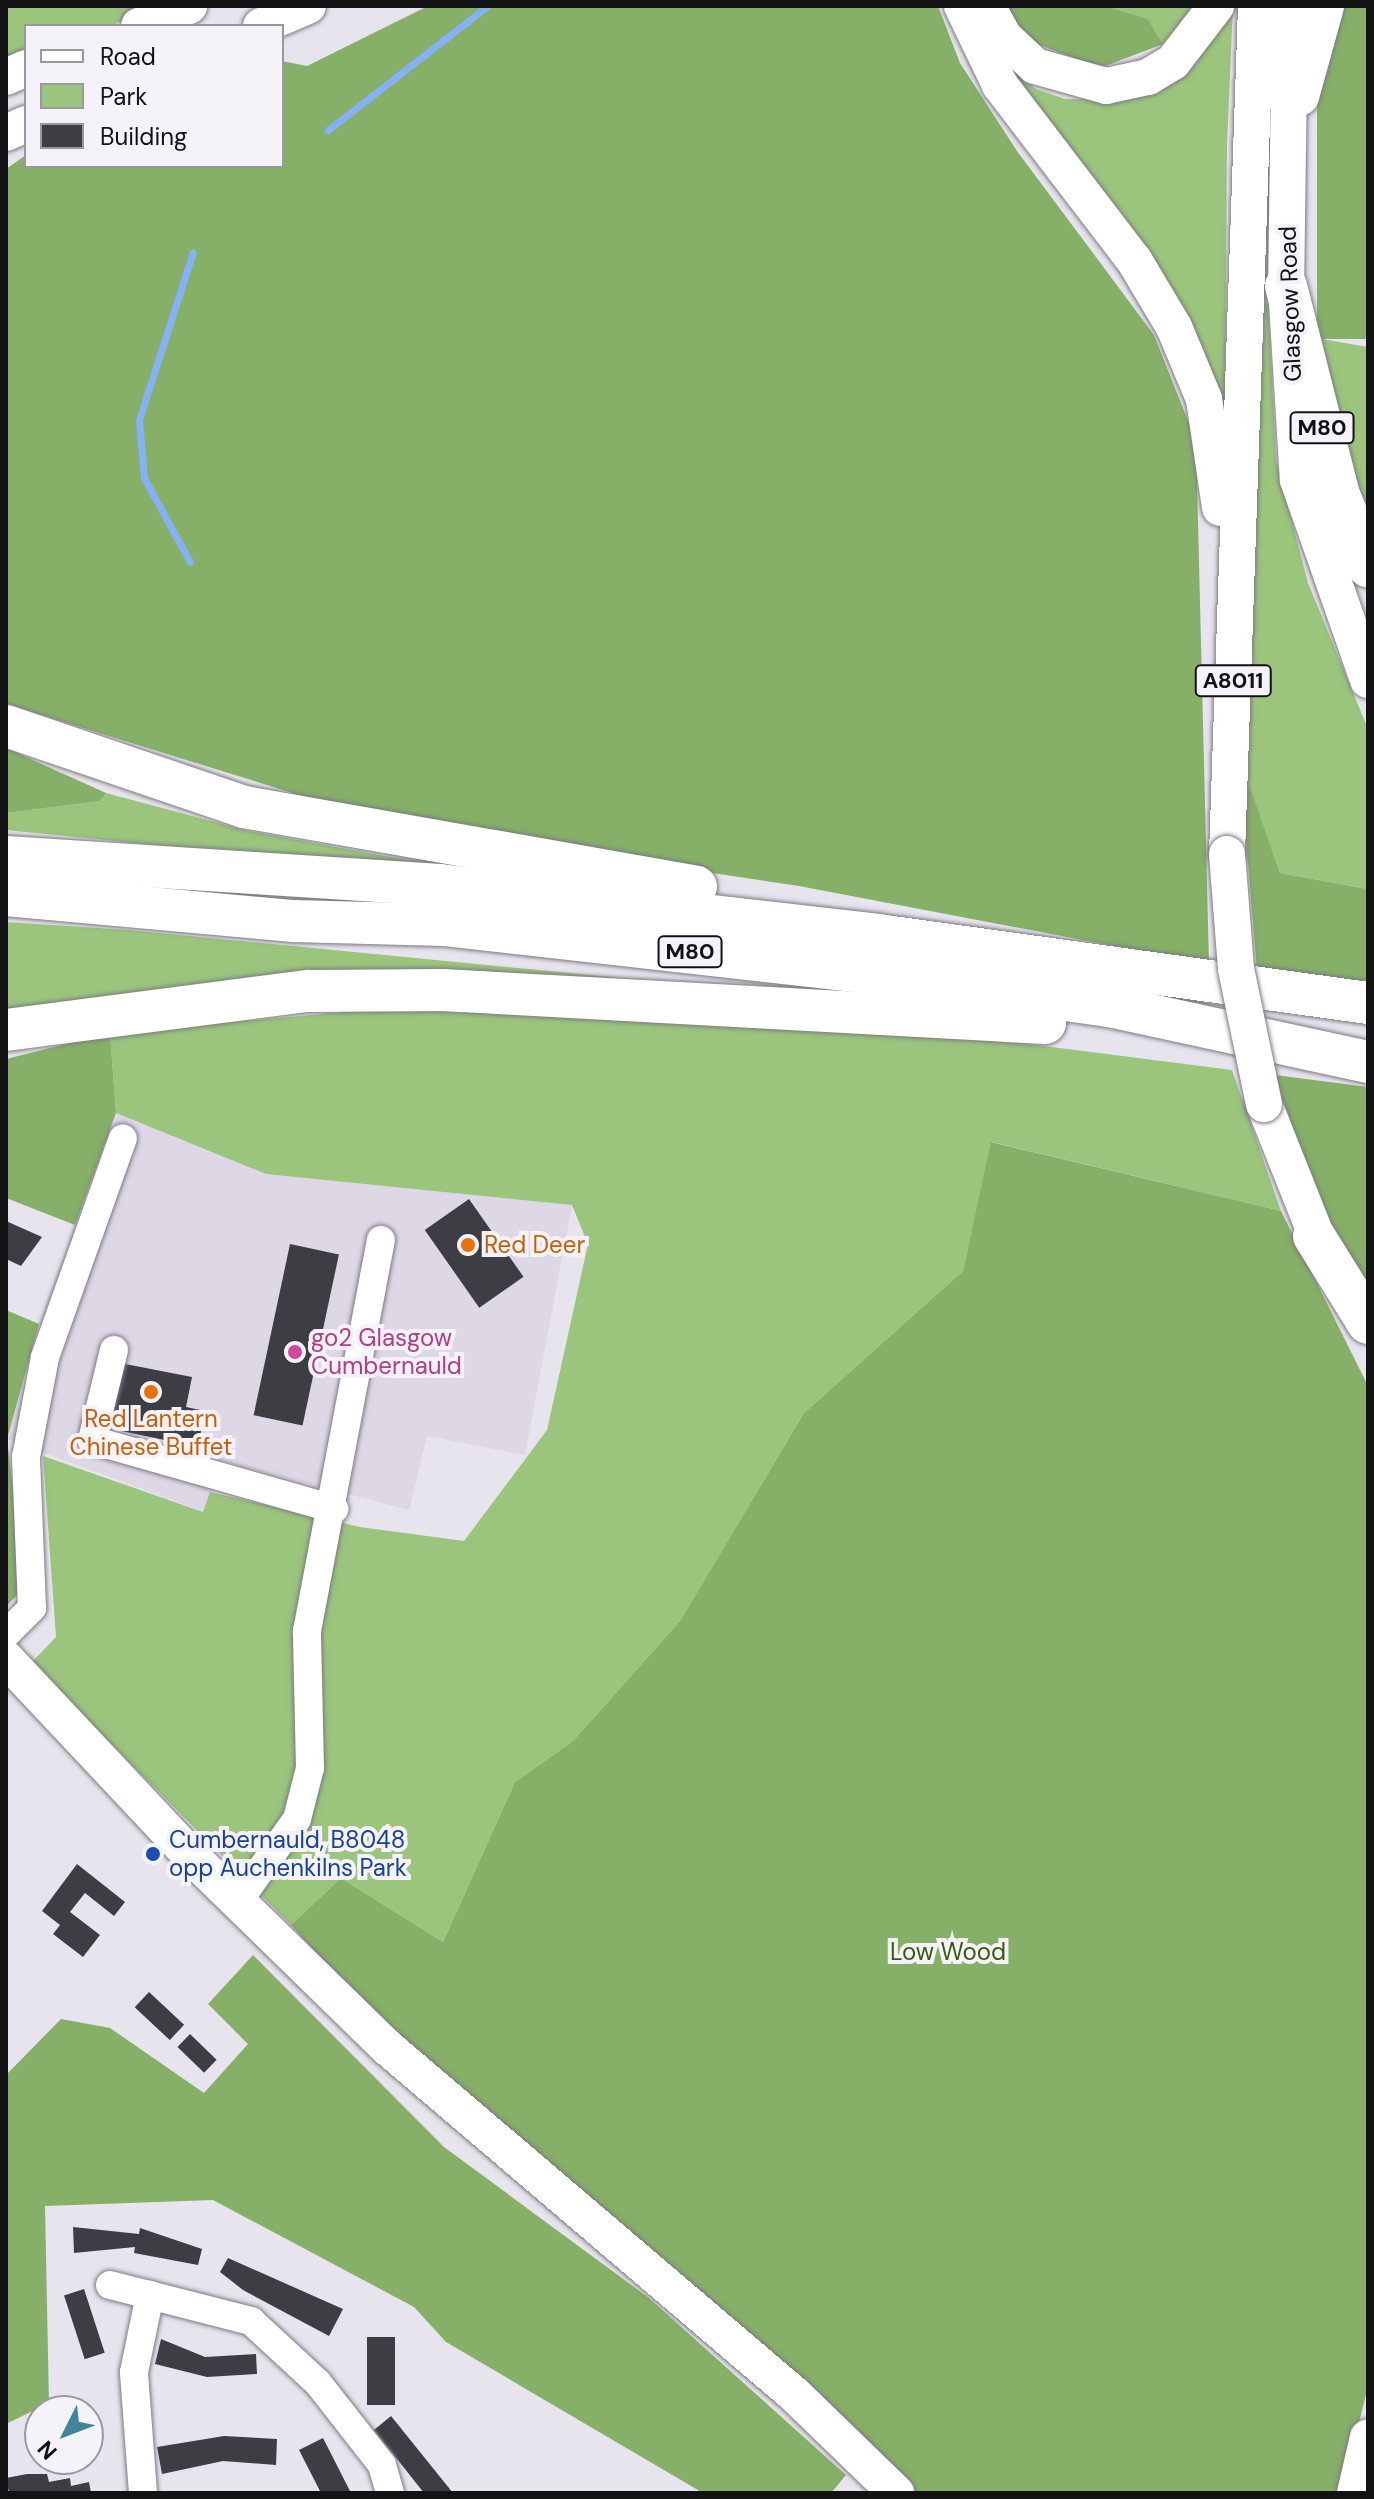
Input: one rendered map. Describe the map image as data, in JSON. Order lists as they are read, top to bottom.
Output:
{
  "streets": {
    "highway": ["M80"],
    "main road": ["Glasgow Road", "A8011"]
  },
  "crossings": [
    ["Glasgow Road", "M80"]
  ],
  "parks": ["Low Wood"],
  "places": [
    "Red Deer",
    "go2 Glasgow Cumbernauld",
    "Red Lantern Chinese Buffet",
    "Cumbernauld, B8048 opp Auchenkilns Park"
  ],
  "legend": ["Road", "Park", "Building"],
  "north": "bottom left"
}
